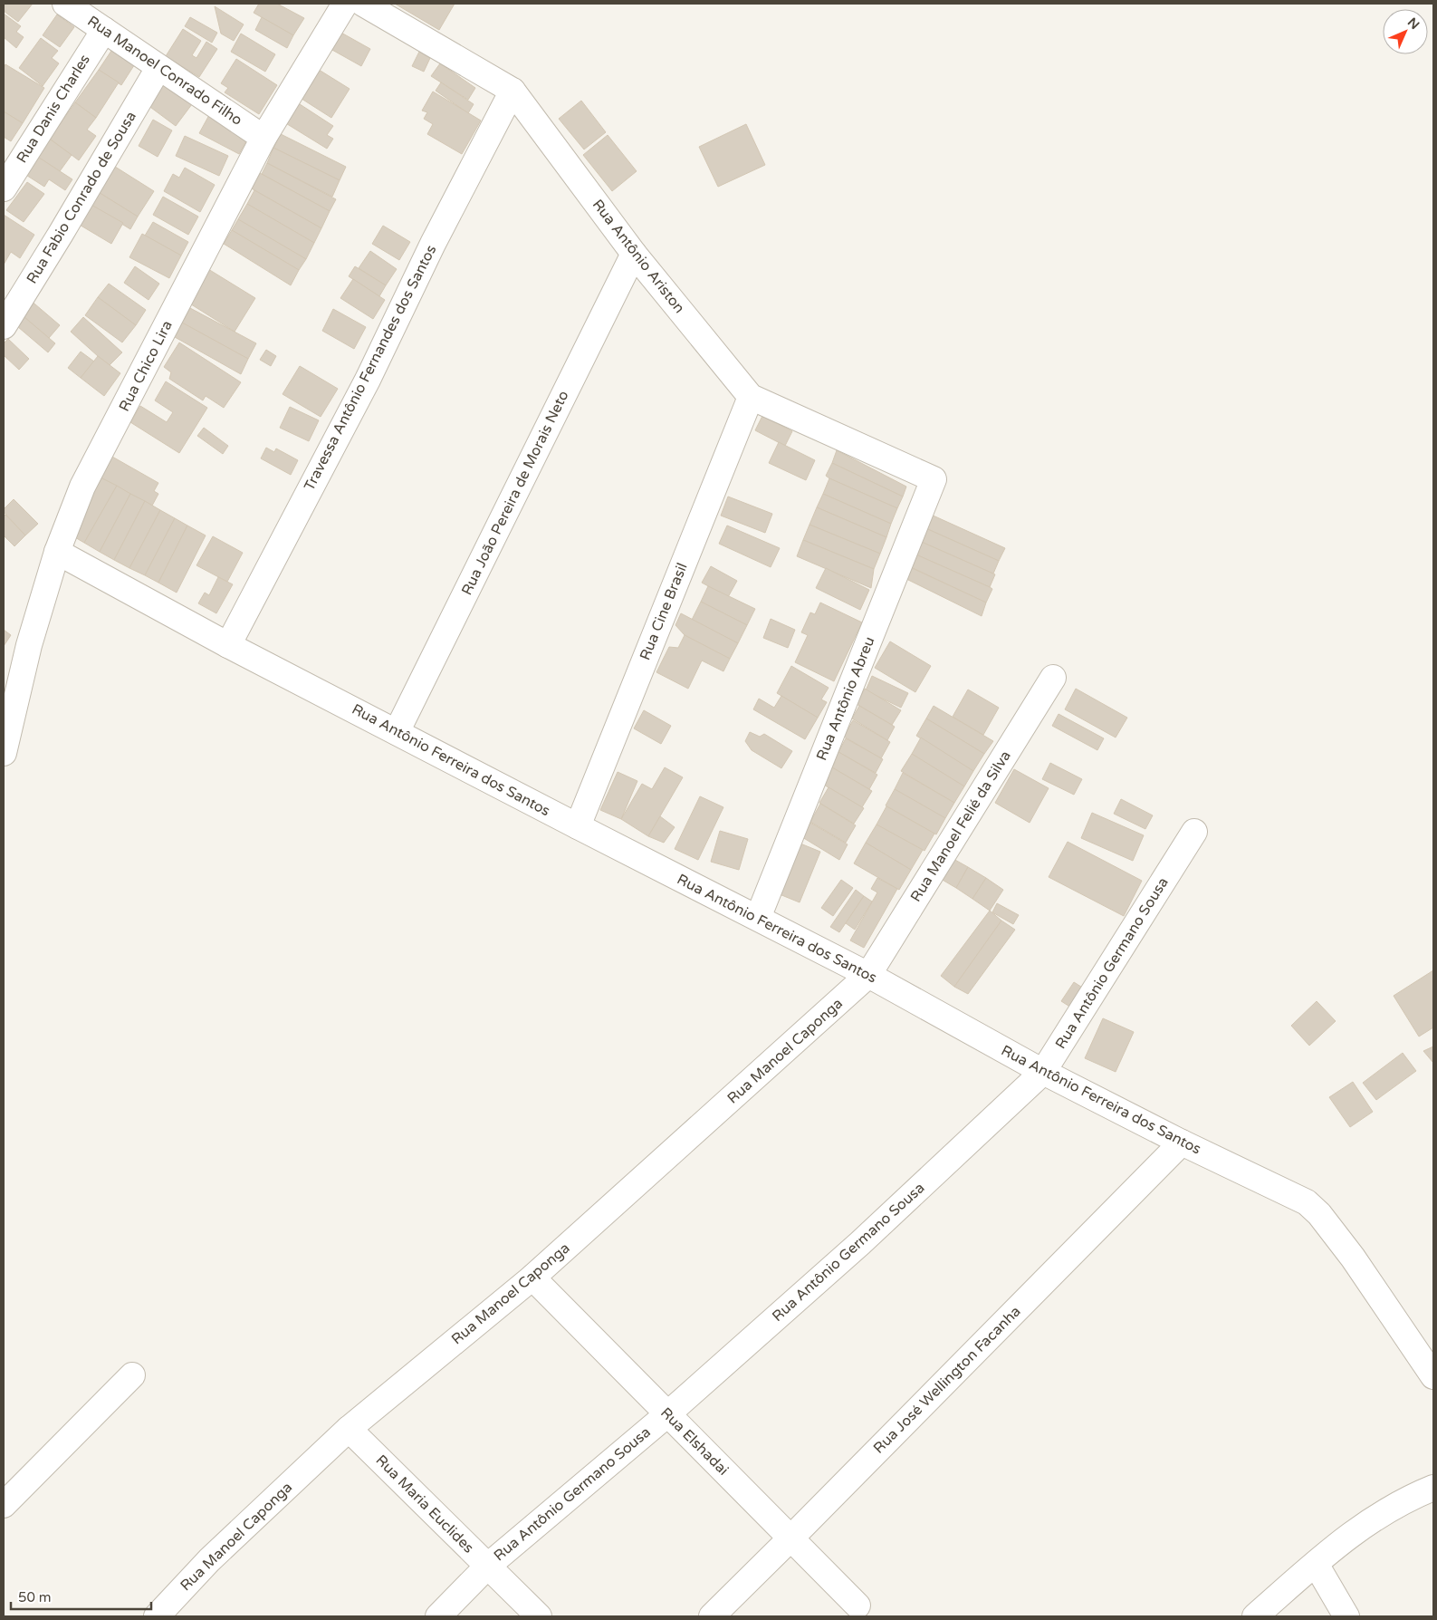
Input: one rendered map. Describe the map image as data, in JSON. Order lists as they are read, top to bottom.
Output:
{
  "streets": {
    "street": [
      "Rua Manoel Conrado Filho",
      "Rua Danis Charles",
      "Rua Fabio Conrado de Sousa",
      "Rua Antônio Ariston",
      "Rua Chico Lira",
      "Travessa Antônio Fernandes dos Santos",
      "Rua João Pereira de Morais Neto",
      "Rua Cine Brasil",
      "Rua Antônio Abreu",
      "Rua Antônio Ferreira dos Santos",
      "Rua Manoel Felié da Silva",
      "Rua Antônio Germano Sousa",
      "Rua Manoel Caponga",
      "Rua José Wellington Facanha",
      "Rua Elshadai",
      "Rua Maria Euclides"
    ]
  },
  "crossings": [
    ["Rua Manoel Conrado Filho", "Rua Danis Charles"],
    ["Rua Manoel Conrado Filho", "Rua Fabio Conrado de Sousa"],
    ["Rua Manoel Conrado Filho", "Rua Chico Lira"],
    ["Rua Antônio Ariston", "Travessa Antônio Fernandes dos Santos"],
    ["Rua Antônio Ariston", "Rua João Pereira de Morais Neto"],
    ["Rua Antônio Ariston", "Rua Cine Brasil"],
    ["Rua Antônio Ariston", "Rua Antônio Abreu"],
    ["Rua Chico Lira", "Rua Antônio Ferreira dos Santos"],
    ["Travessa Antônio Fernandes dos Santos", "Rua Antônio Ferreira dos Santos"],
    ["Rua João Pereira de Morais Neto", "Rua Antônio Ferreira dos Santos"],
    ["Rua Cine Brasil", "Rua Antônio Ferreira dos Santos"],
    ["Rua Antônio Abreu", "Rua Antônio Ferreira dos Santos"],
    ["Rua Antônio Ferreira dos Santos", "Rua Manoel Felié da Silva"],
    ["Rua Antônio Ferreira dos Santos", "Rua Antônio Germano Sousa"],
    ["Rua Antônio Ferreira dos Santos", "Rua Manoel Caponga"],
    ["Rua Antônio Ferreira dos Santos", "Rua José Wellington Facanha"],
    ["Rua Manoel Felié da Silva", "Rua Manoel Caponga"],
    ["Rua Antônio Germano Sousa", "Rua Elshadai"],
    ["Rua Antônio Germano Sousa", "Rua Maria Euclides"],
    ["Rua Manoel Caponga", "Rua Elshadai"],
    ["Rua Manoel Caponga", "Rua Maria Euclides"],
    ["Rua José Wellington Facanha", "Rua Elshadai"]
  ],
  "scale_bar": "50 m",
  "north": "top right"
}
